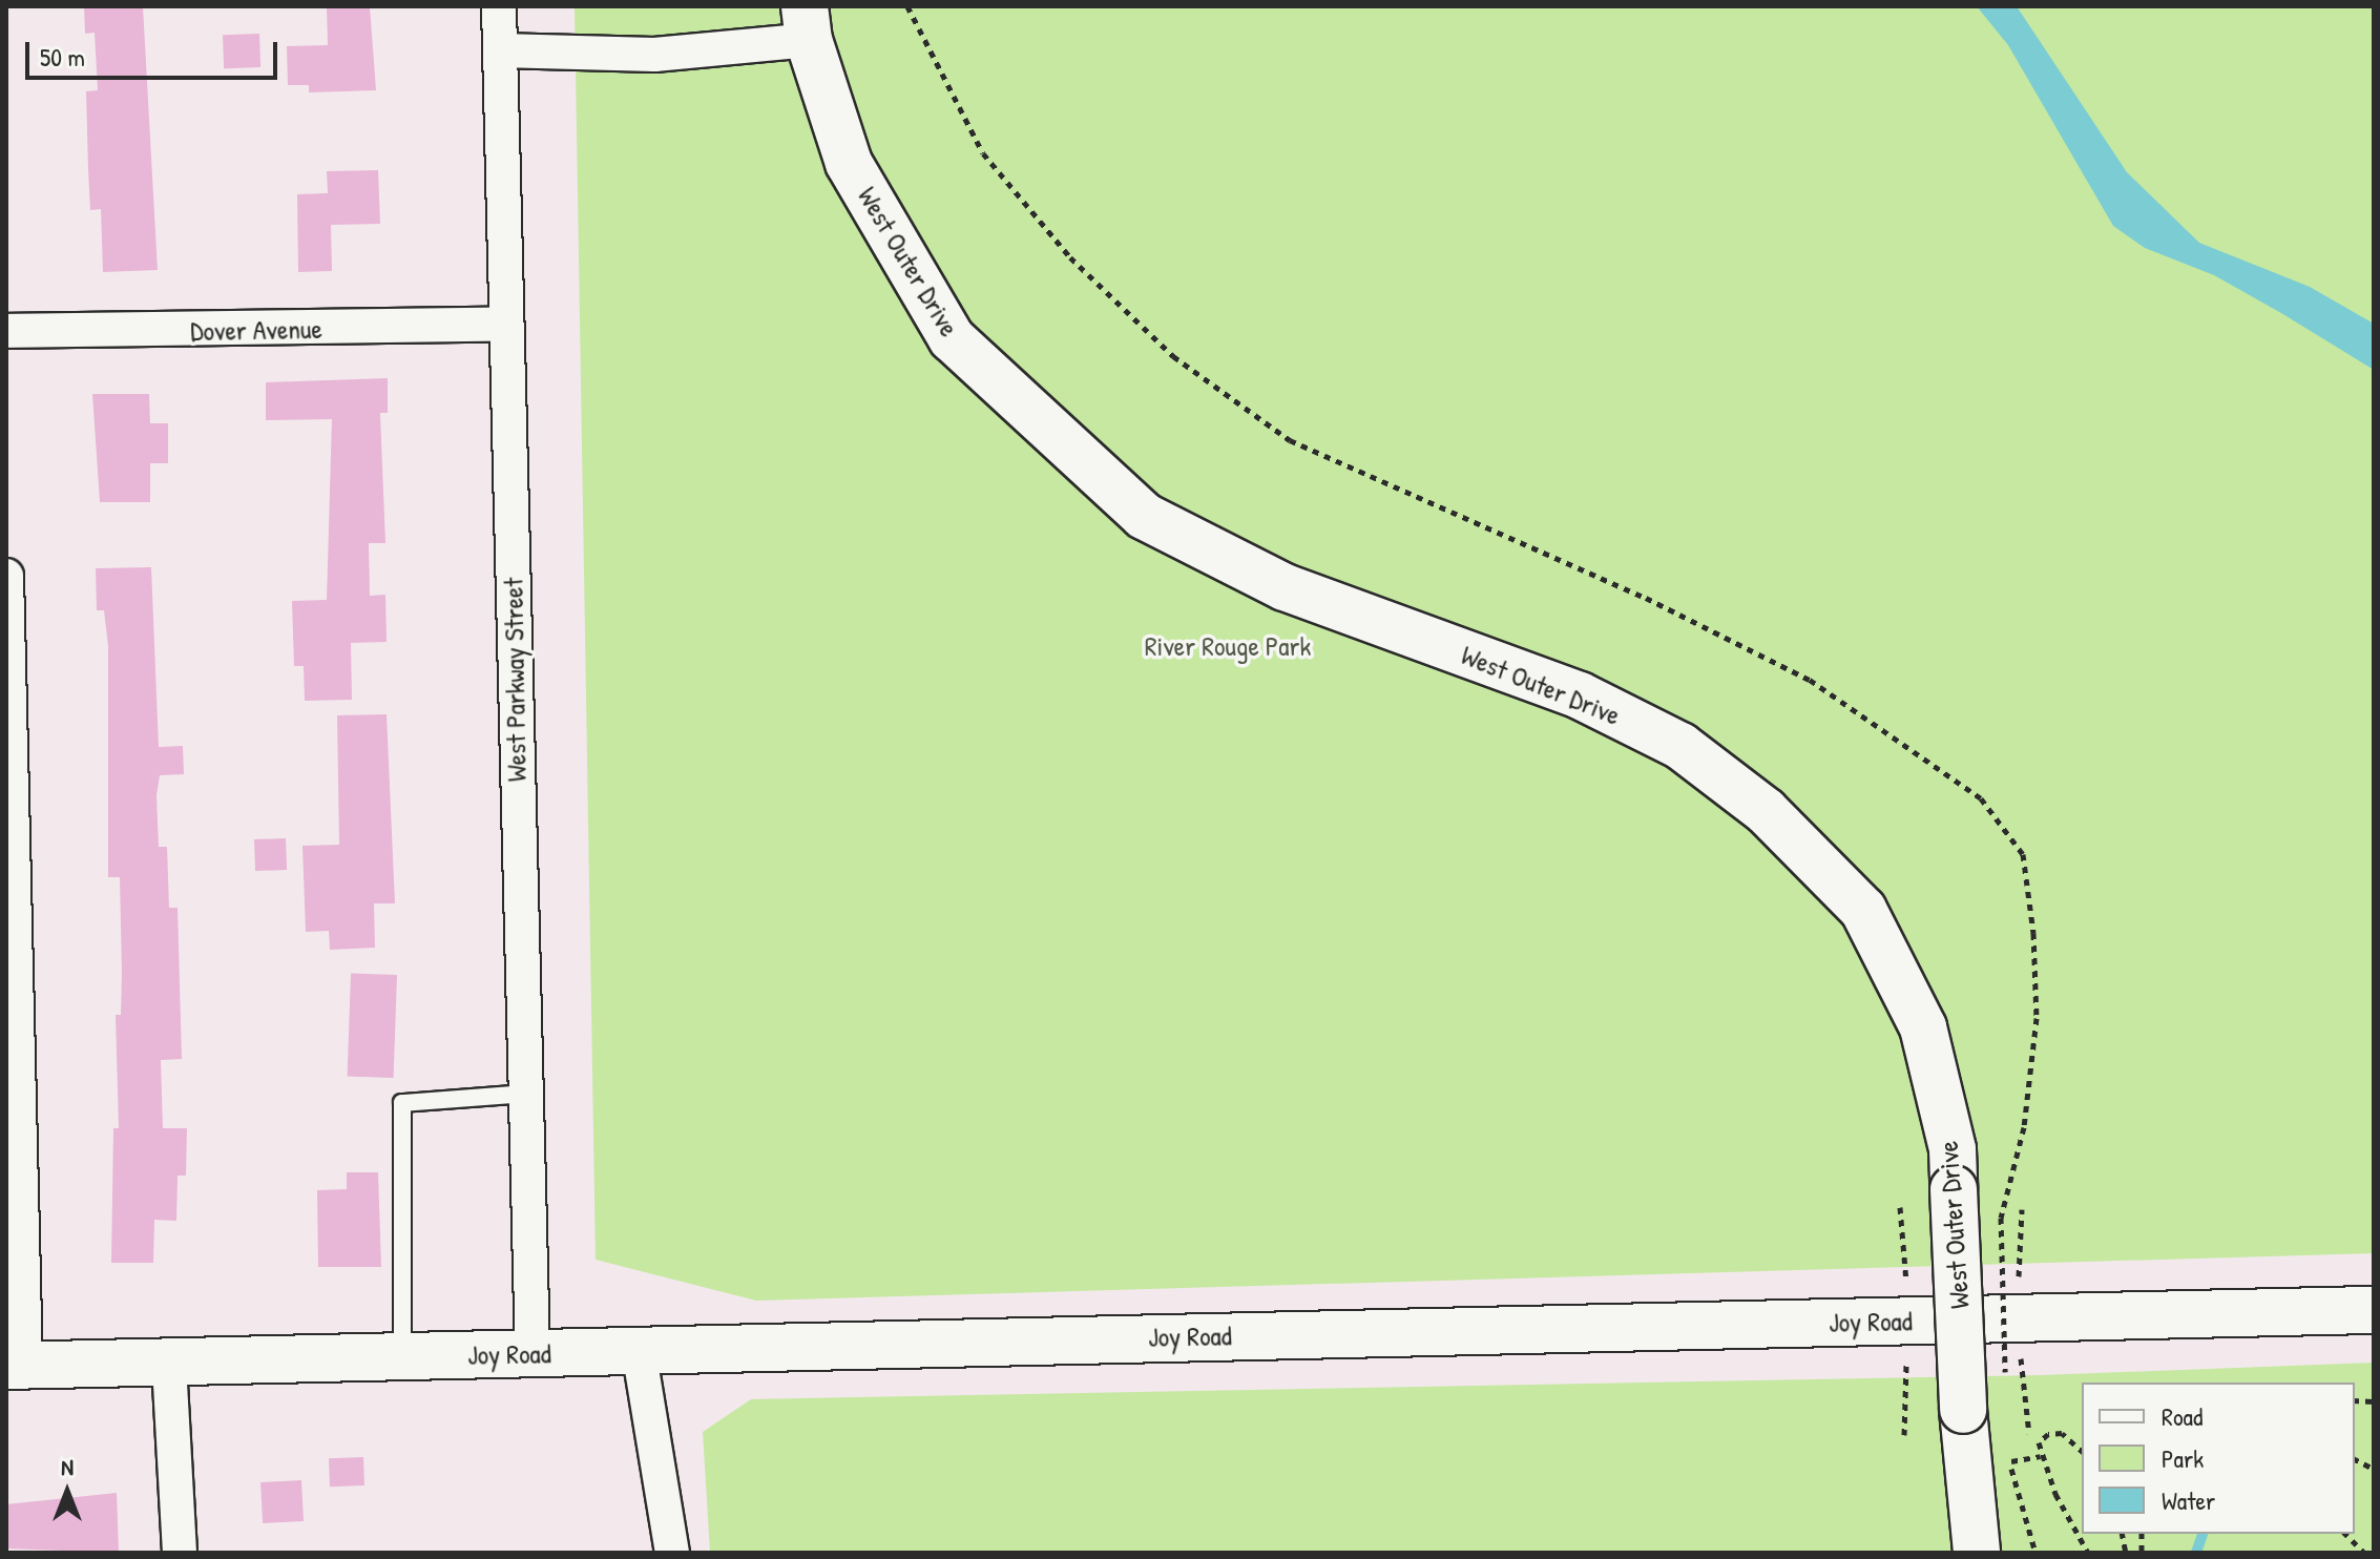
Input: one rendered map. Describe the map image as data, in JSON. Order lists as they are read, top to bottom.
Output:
{
  "streets": {
    "main road": ["West Outer Drive", "Joy Road"],
    "street": ["Dover Avenue", "West Parkway Street"]
  },
  "crossings": [
    ["Dover Avenue", "West Parkway Street"],
    ["West Parkway Street", "Joy Road"]
  ],
  "parks": ["River Rouge Park"],
  "legend": ["Road", "Park", "Water"],
  "scale_bar": "50 m",
  "north": "top"
}
